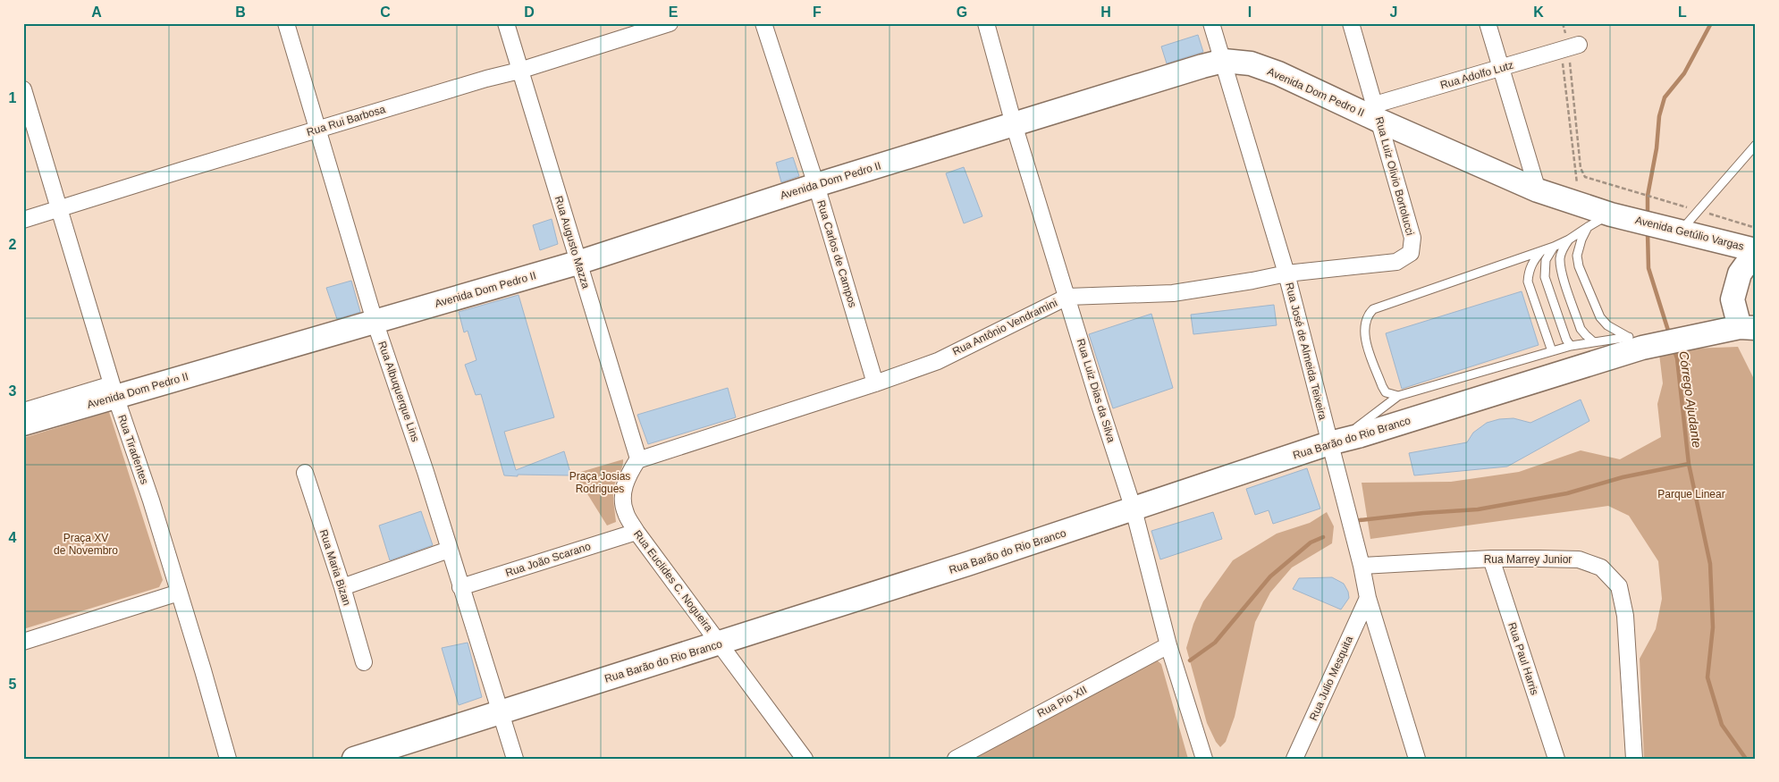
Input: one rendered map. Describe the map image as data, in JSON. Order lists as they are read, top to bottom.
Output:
{
  "streets": {
    "main road": ["Avenida Dom Pedro II", "Avenida Getúlio Vargas", "Rua Barão do Rio Branco"],
    "street": [
      "Rua Adolfo Lutz",
      "Rua Rui Barbosa",
      "Rua Luiz Olivio Bortolucci",
      "Rua Augusto Mazza",
      "Rua Carlos de Campos",
      "Rua Antônio Vendramini",
      "Rua José de Almeida Teixeira",
      "Rua Luiz Dias da Silva",
      "Rua Albuquerque Lins",
      "Rua Tiradentes",
      "Rua João Scarano",
      "Rua Marrey Junior",
      "Rua Maria Bizan",
      "Rua Euclides C. Nogueira",
      "Rua Paul Harris",
      "Rua Julio Mesquita",
      "Rua Pio XII"
    ]
  },
  "crossings": [
    ["Rua Adolfo Lutz", "Avenida Dom Pedro II"],
    ["Rua Adolfo Lutz", "Rua Luiz Olivio Bortolucci"],
    ["Avenida Dom Pedro II", "Rua Luiz Olivio Bortolucci"],
    ["Avenida Dom Pedro II", "Avenida Getúlio Vargas"],
    ["Avenida Dom Pedro II", "Rua Augusto Mazza"],
    ["Avenida Dom Pedro II", "Rua Carlos de Campos"],
    ["Avenida Dom Pedro II", "Rua José de Almeida Teixeira"],
    ["Avenida Dom Pedro II", "Rua Luiz Dias da Silva"],
    ["Avenida Dom Pedro II", "Rua Albuquerque Lins"],
    ["Avenida Dom Pedro II", "Rua Tiradentes"],
    ["Rua Rui Barbosa", "Rua Augusto Mazza"],
    ["Rua Rui Barbosa", "Rua Albuquerque Lins"],
    ["Rua Rui Barbosa", "Rua Tiradentes"],
    ["Rua Luiz Olivio Bortolucci", "Rua Antônio Vendramini"],
    ["Rua Augusto Mazza", "Rua Antônio Vendramini"],
    ["Rua Augusto Mazza", "Rua Euclides C. Nogueira"],
    ["Rua Carlos de Campos", "Rua Antônio Vendramini"],
    ["Rua Antônio Vendramini", "Rua José de Almeida Teixeira"],
    ["Rua Antônio Vendramini", "Rua Luiz Dias da Silva"],
    ["Rua Antônio Vendramini", "Rua Euclides C. Nogueira"],
    ["Rua José de Almeida Teixeira", "Rua Barão do Rio Branco"],
    ["Rua José de Almeida Teixeira", "Rua Marrey Junior"],
    ["Rua José de Almeida Teixeira", "Rua Julio Mesquita"],
    ["Rua Luiz Dias da Silva", "Rua Barão do Rio Branco"],
    ["Rua Luiz Dias da Silva", "Rua Pio XII"],
    ["Rua Albuquerque Lins", "Rua Barão do Rio Branco"],
    ["Rua Albuquerque Lins", "Rua João Scarano"],
    ["Rua Barão do Rio Branco", "Rua Euclides C. Nogueira"],
    ["Rua João Scarano", "Rua Euclides C. Nogueira"],
    ["Rua Marrey Junior", "Rua Paul Harris"]
  ],
  "water": ["Córrego Ajudante"],
  "parks": ["Praça Josias Rodrigues", "Parque Linear", "Praça XV de Novembro"],
  "grid": {
    "columns": [
      "A",
      "B",
      "C",
      "D",
      "E",
      "F",
      "G",
      "H",
      "I",
      "J",
      "K",
      "L"
    ],
    "rows": [
      "1",
      "2",
      "3",
      "4",
      "5"
    ]
  }
}
